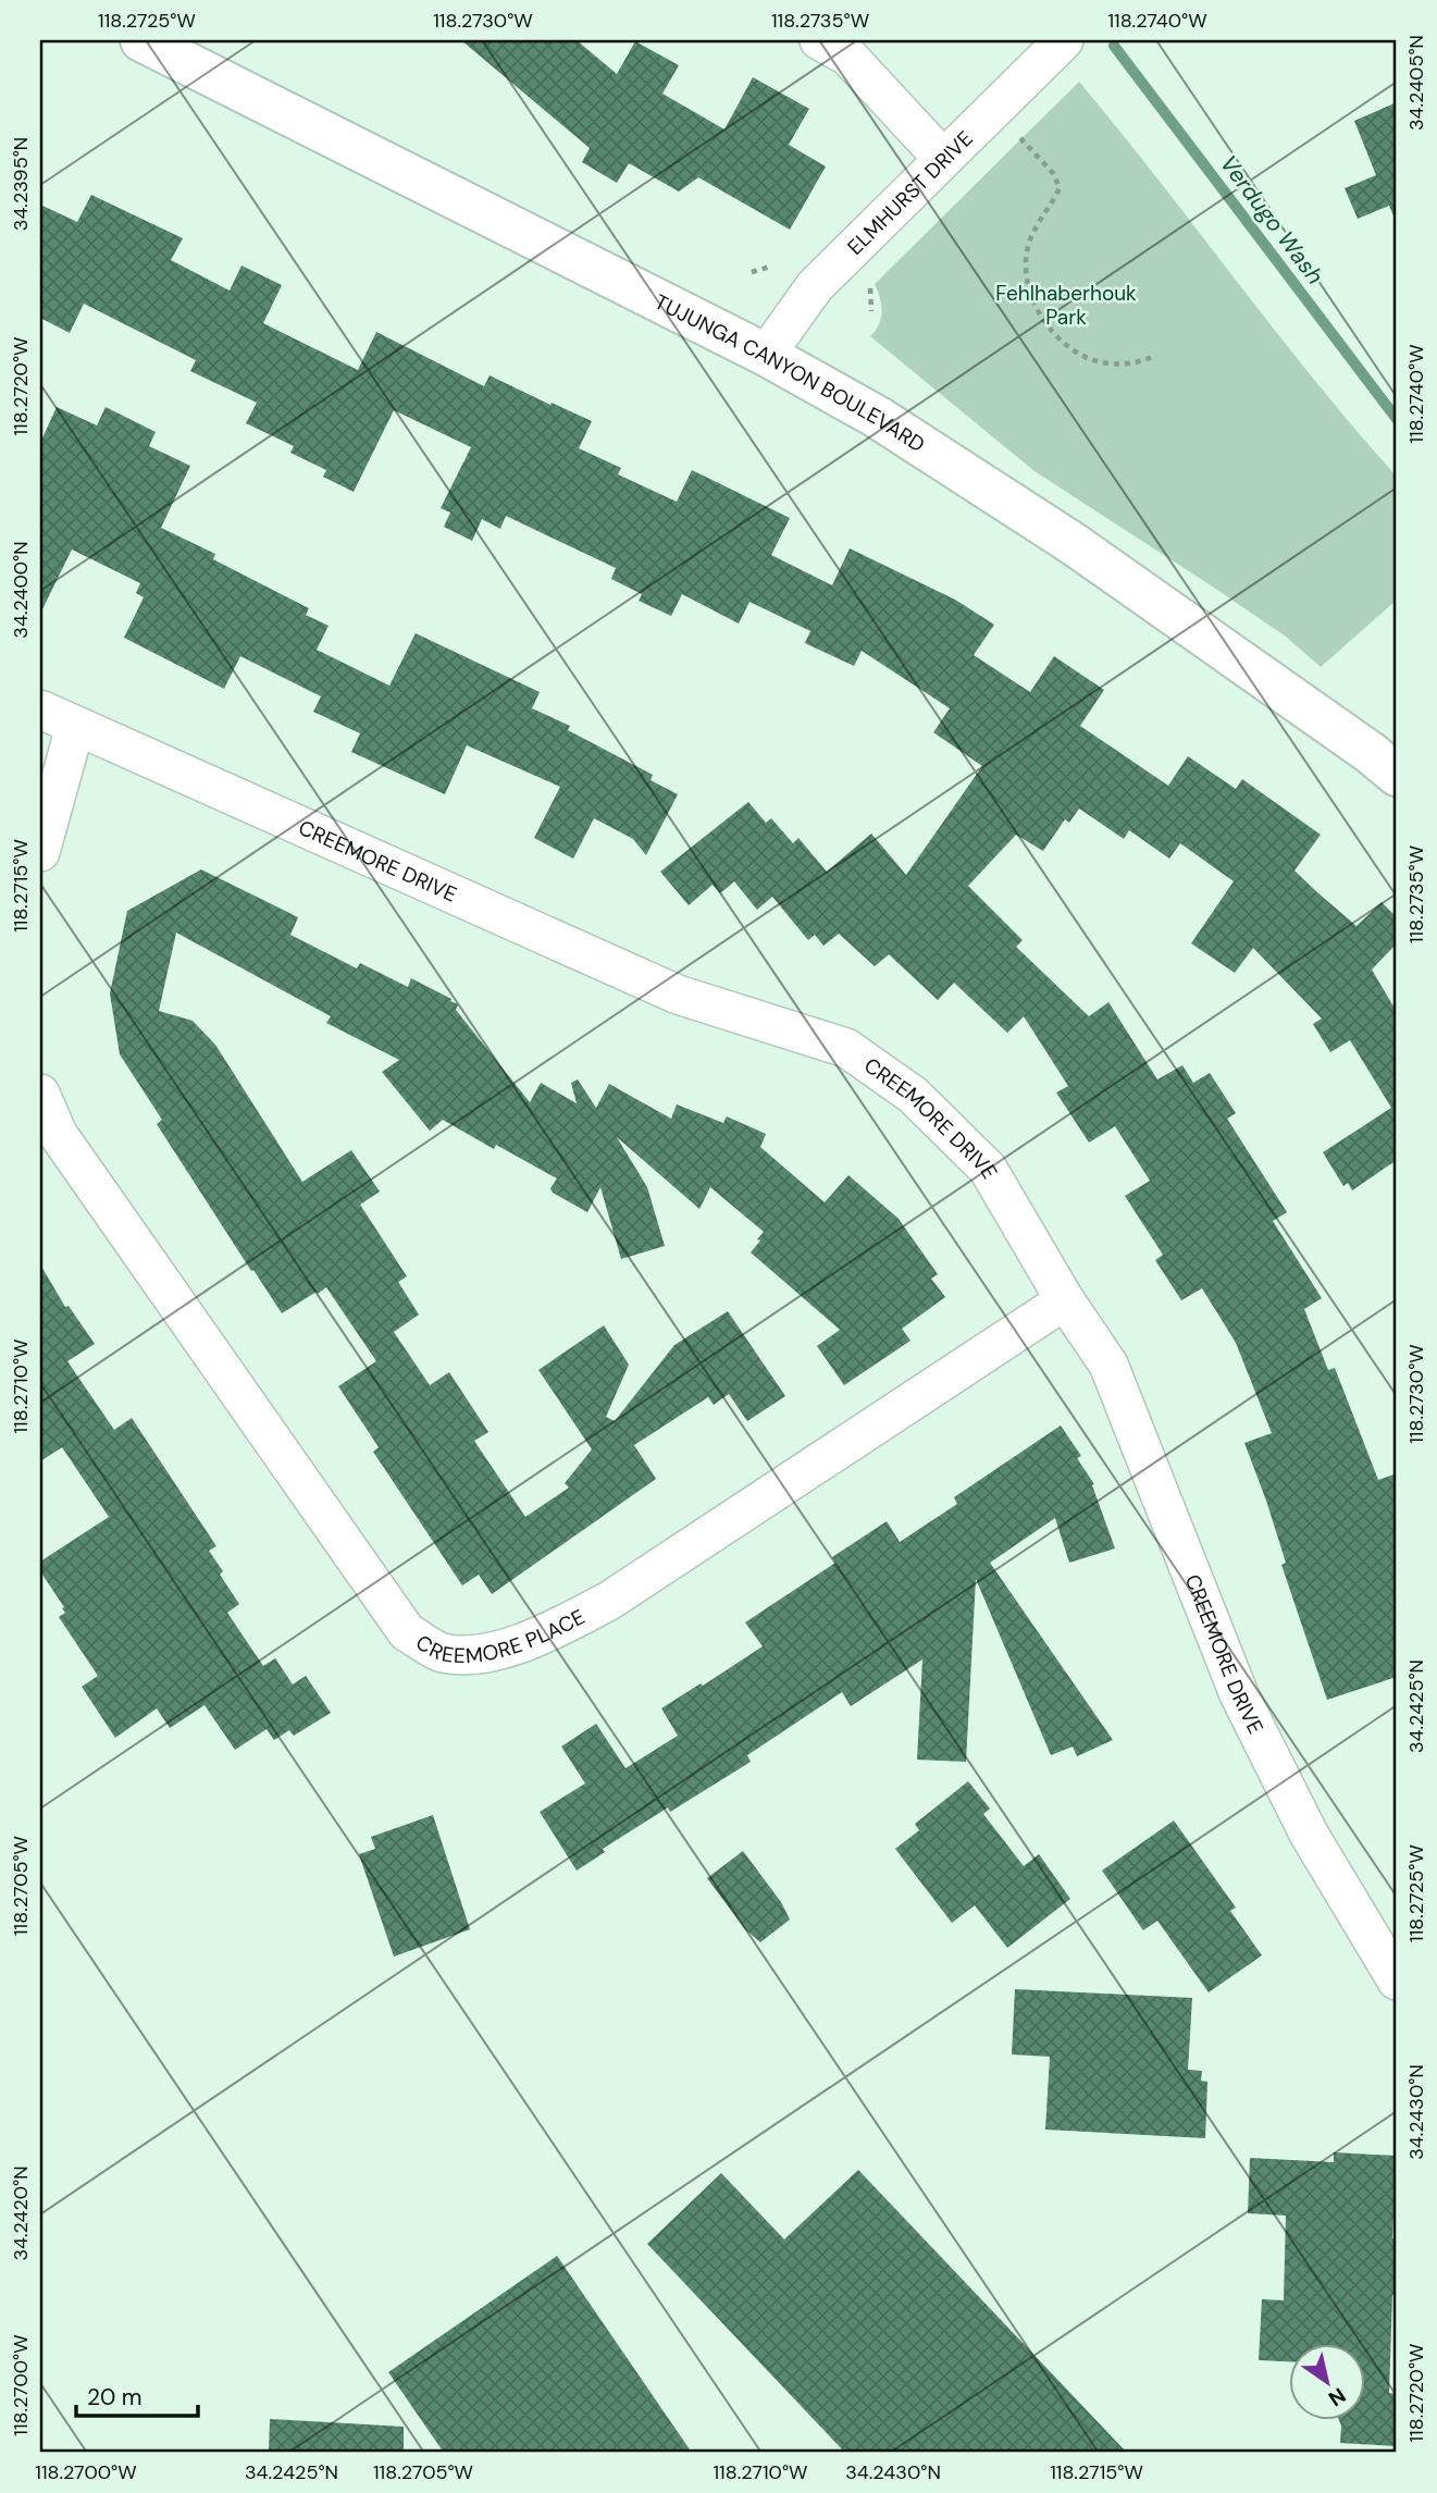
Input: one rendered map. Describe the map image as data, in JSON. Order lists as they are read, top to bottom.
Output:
{
  "streets": {
    "main road": ["TUJUNGA CANYON BOULEVARD"],
    "street": ["ELMHURST DRIVE", "CREEMORE DRIVE", "CREEMORE PLACE"]
  },
  "crossings": [
    ["ELMHURST DRIVE", "TUJUNGA CANYON BOULEVARD"],
    ["CREEMORE DRIVE", "CREEMORE PLACE"]
  ],
  "water": ["Verdugo Wash"],
  "parks": ["Fehlhaberhouk Park"],
  "scale_bar": "20 m",
  "north": "bottom right",
  "coordinates": [
    "118.2725°W",
    "118.2730°W",
    "118.2735°W",
    "118.2740°W",
    "34.2405°N",
    "34.2395°N",
    "118.2720°W",
    "34.2400°N",
    "118.2715°W",
    "118.2710°W",
    "34.2425°N",
    "118.2705°W",
    "34.2430°N",
    "34.2420°N",
    "118.2700°W"
  ]
}
